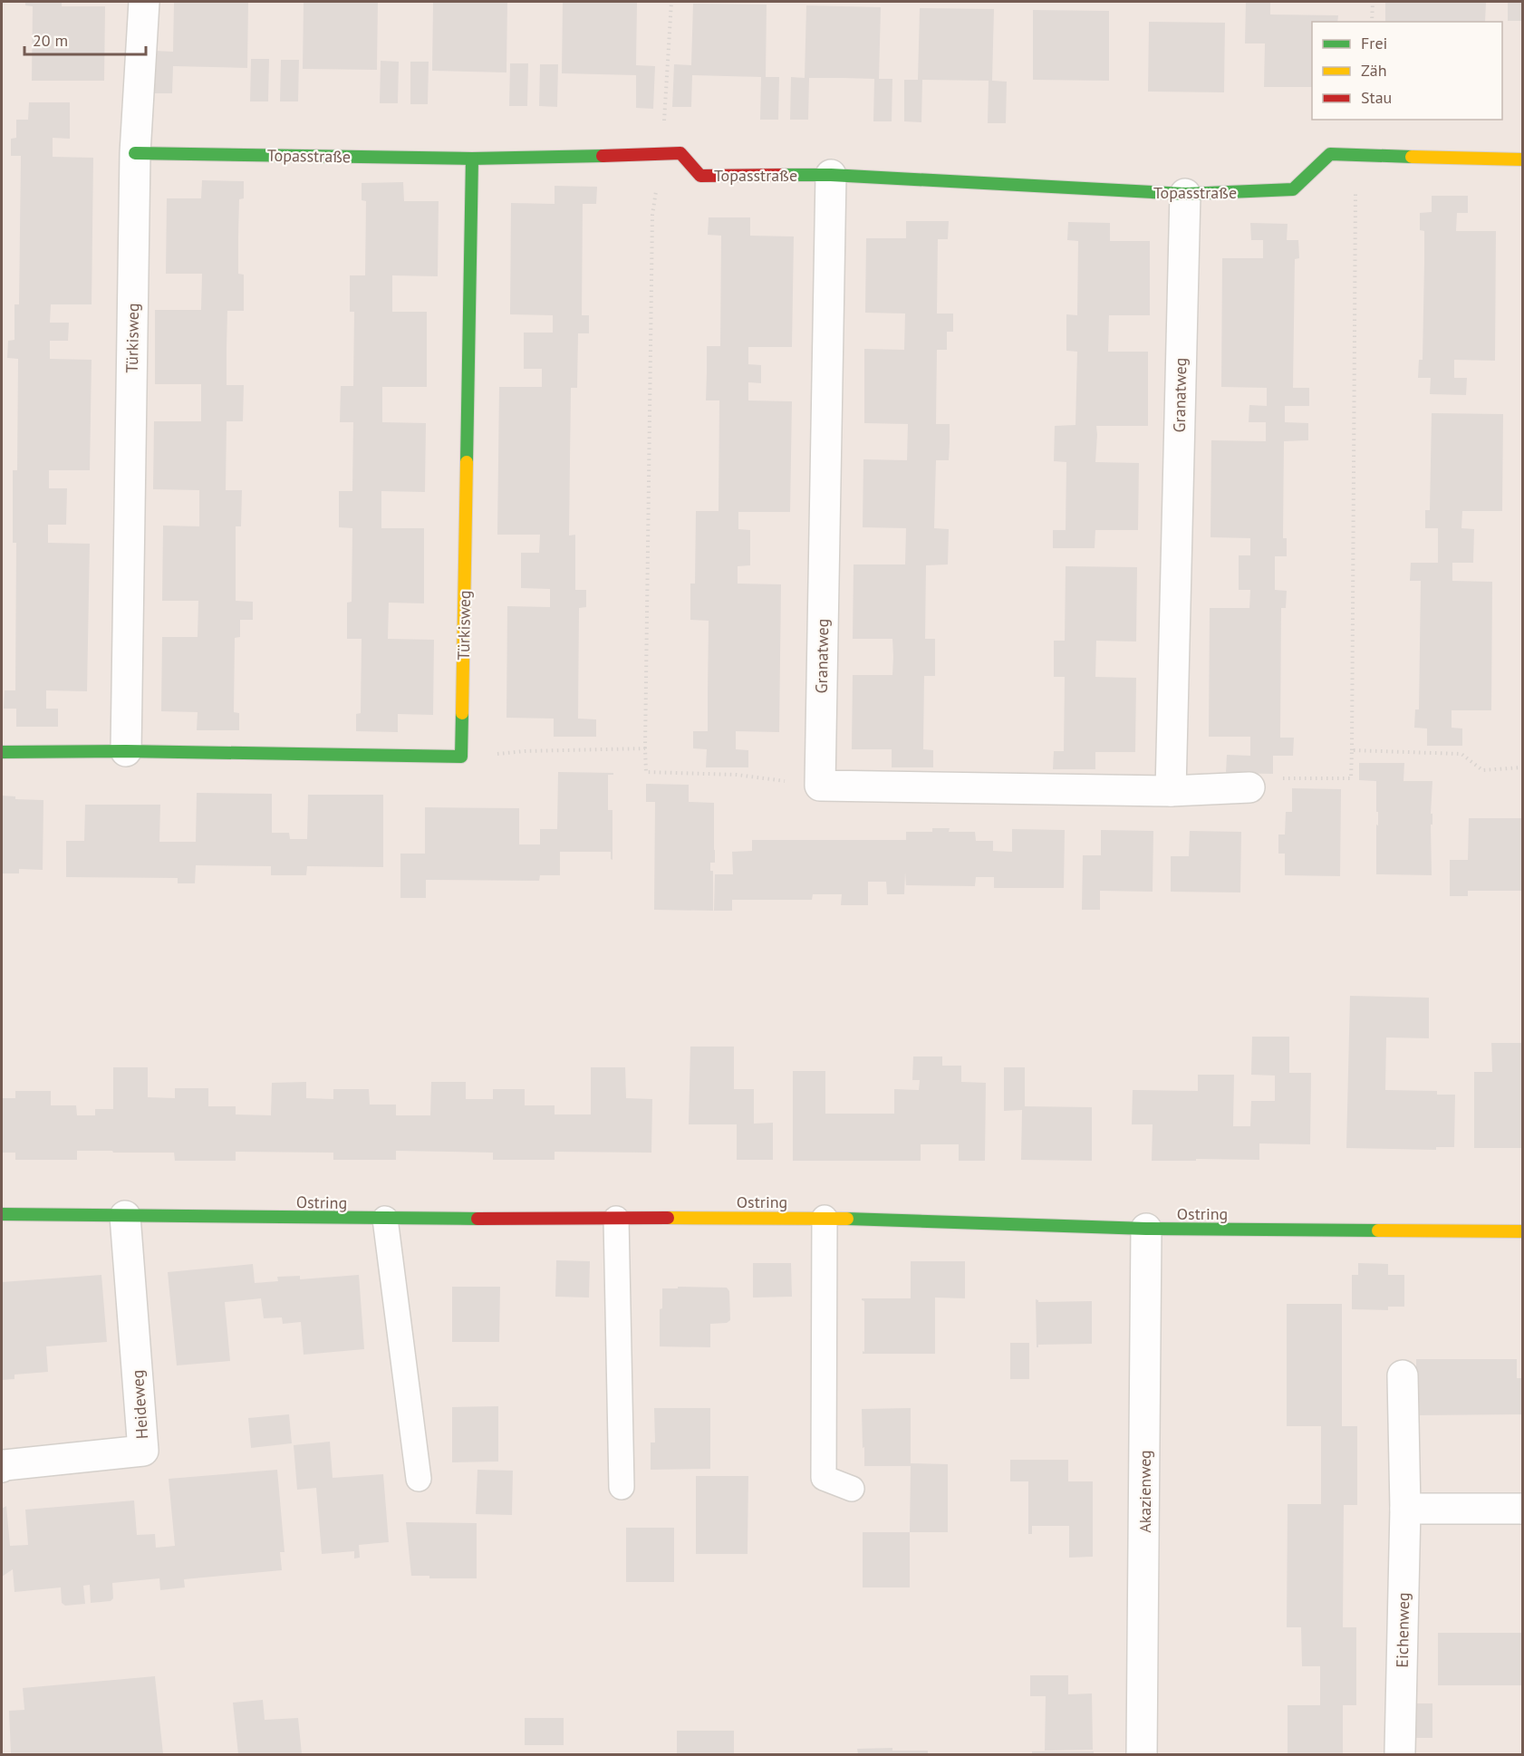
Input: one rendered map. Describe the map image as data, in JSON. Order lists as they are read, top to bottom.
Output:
{
  "streets": {
    "street": [
      "Topasstraße",
      "Türkisweg",
      "Granatweg",
      "Ostring",
      "Heideweg",
      "Akazienweg",
      "Eichenweg"
    ]
  },
  "crossings": [
    ["Topasstraße", "Türkisweg"],
    ["Topasstraße", "Granatweg"],
    ["Ostring", "Heideweg"],
    ["Ostring", "Akazienweg"]
  ],
  "legend": ["Frei", "Zäh", "Stau"],
  "scale_bar": "20 m"
}
